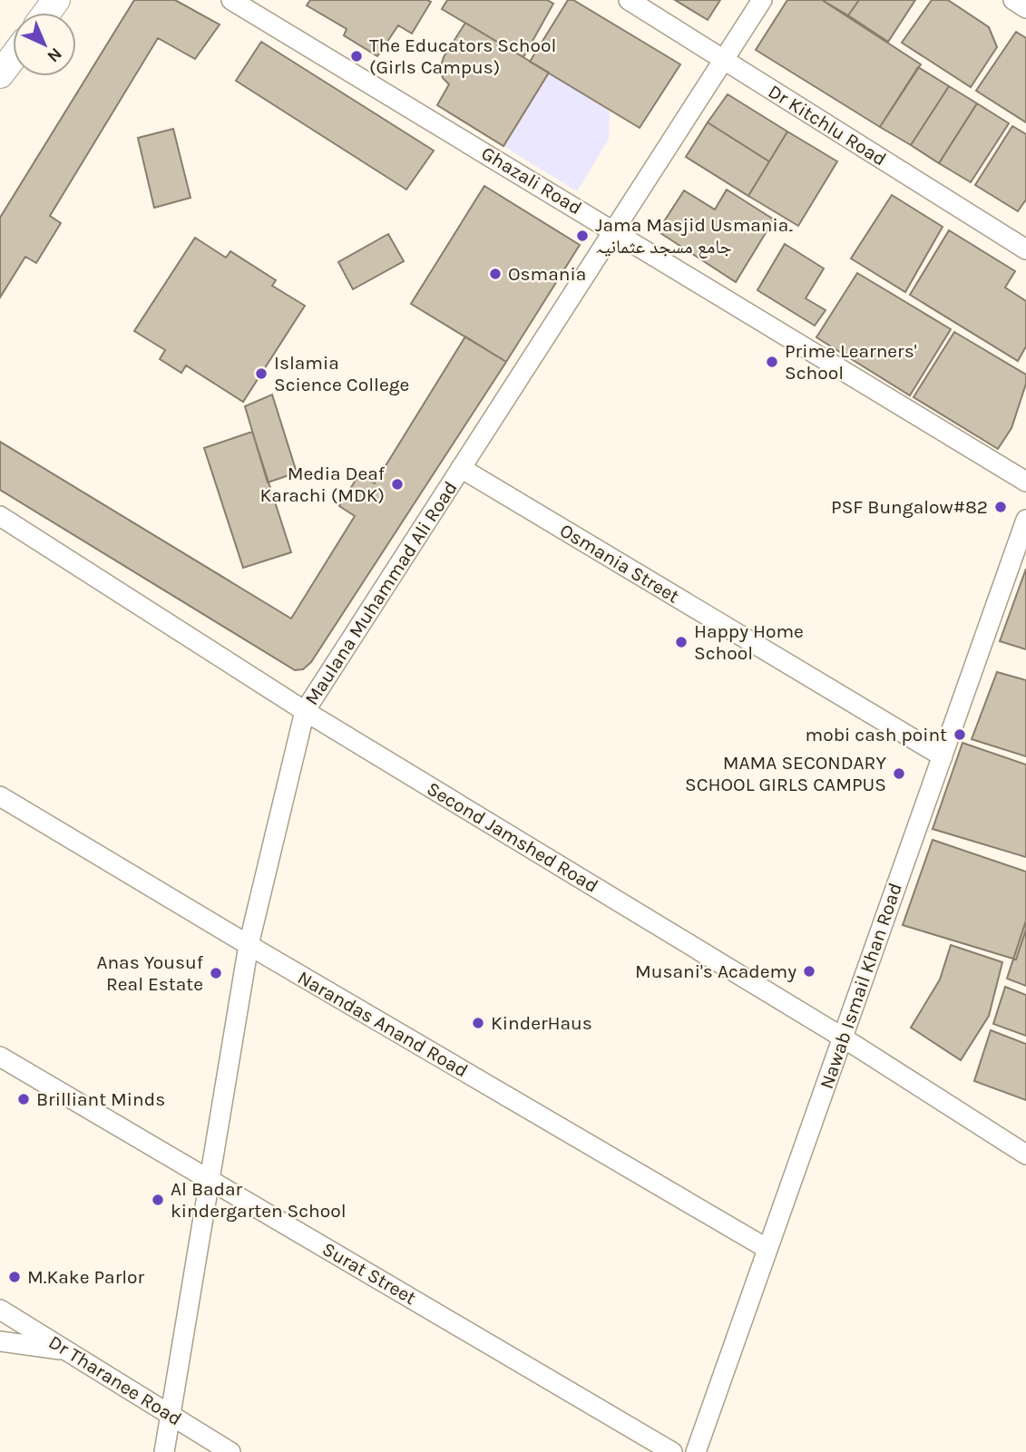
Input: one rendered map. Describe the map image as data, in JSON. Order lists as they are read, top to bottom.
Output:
{
  "streets": {
    "street": [
      "Dr Kitchlu Road",
      "Ghazali Road",
      "Osmania Street",
      "Maulana Muhammad Ali Road",
      "Second Jamshed Road",
      "Nawab Ismail Khan Road",
      "Narandas Anand Road",
      "Surat Street",
      "Dr Tharanee Road"
    ]
  },
  "crossings": [
    ["Dr Kitchlu Road", "Maulana Muhammad Ali Road"],
    ["Ghazali Road", "Maulana Muhammad Ali Road"],
    ["Osmania Street", "Maulana Muhammad Ali Road"],
    ["Osmania Street", "Nawab Ismail Khan Road"],
    ["Maulana Muhammad Ali Road", "Second Jamshed Road"],
    ["Maulana Muhammad Ali Road", "Narandas Anand Road"],
    ["Maulana Muhammad Ali Road", "Surat Street"],
    ["Maulana Muhammad Ali Road", "Dr Tharanee Road"],
    ["Second Jamshed Road", "Nawab Ismail Khan Road"],
    ["Nawab Ismail Khan Road", "Narandas Anand Road"]
  ],
  "places": [
    "The Educators School (Girls Campus)",
    "Jama Masjid Usmania۔ جامع مسجد عثمانیہ",
    "Osmania",
    "Prime Learners' School",
    "Islamia Science College",
    "Media Deaf Karachi (MDK)",
    "PSF Bungalow#82",
    "Happy Home School",
    "mobi cash point",
    "MAMA SECONDARY SCHOOL GIRLS CAMPUS",
    "Musani's Academy",
    "Anas Yousuf Real Estate",
    "KinderHaus",
    "Brilliant Minds",
    "Al Badar kindergarten School",
    "M.Kake Parlor"
  ],
  "north": "bottom right"
}
